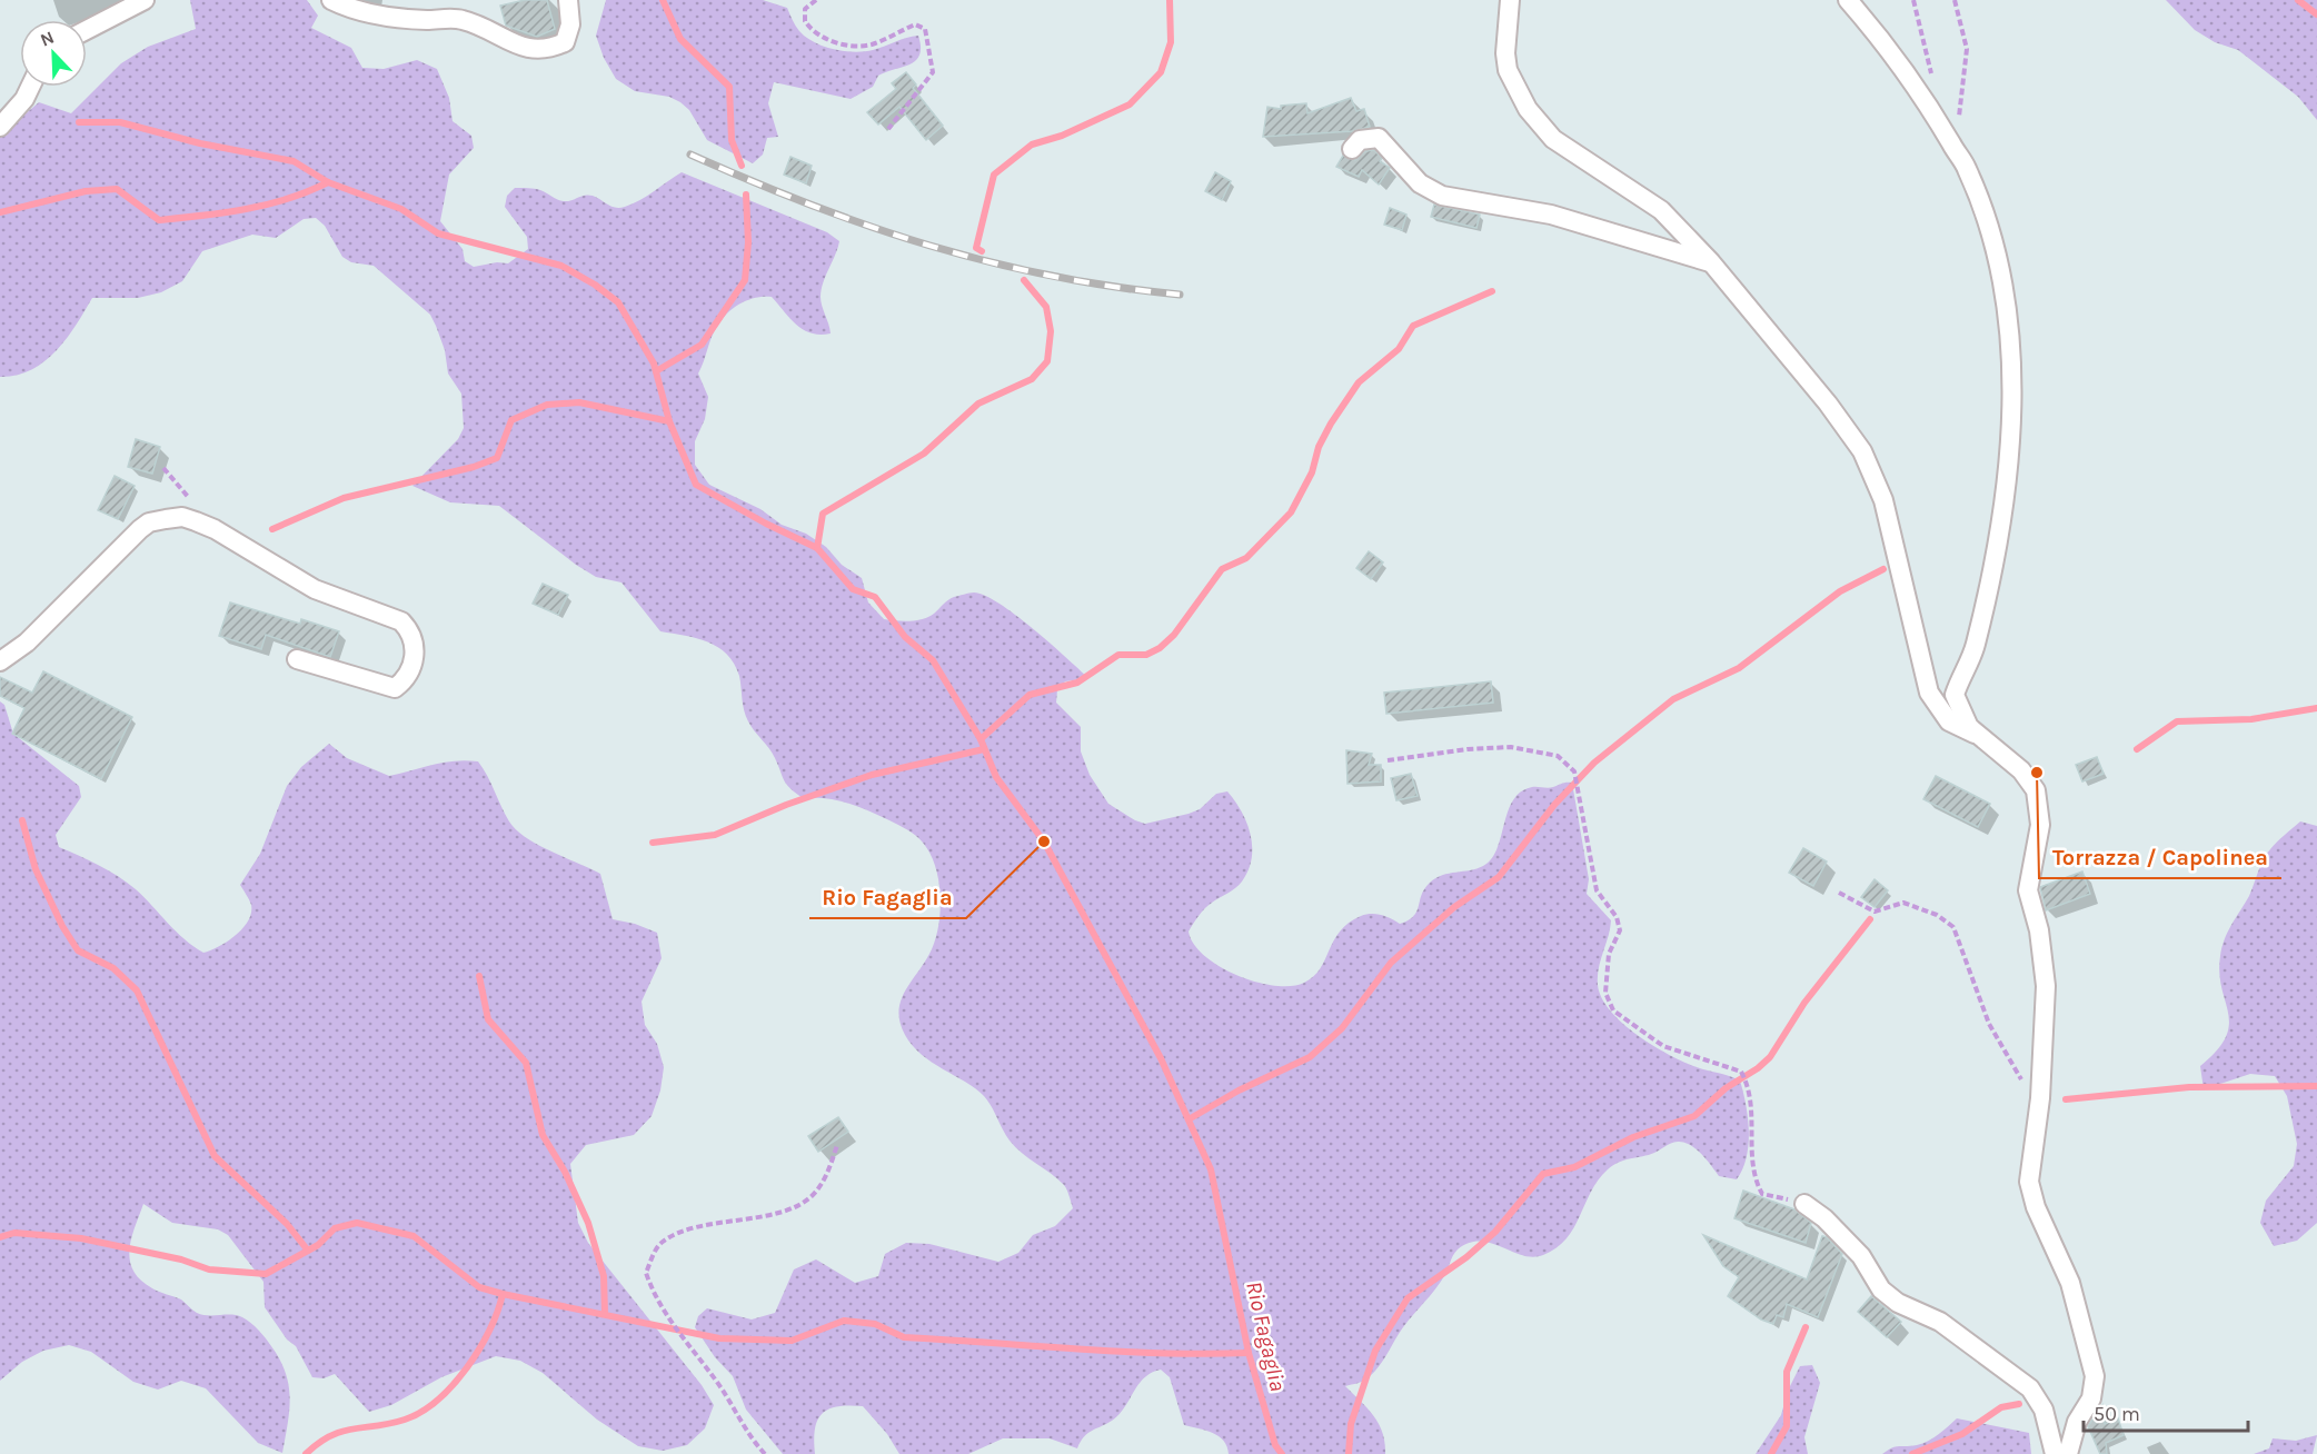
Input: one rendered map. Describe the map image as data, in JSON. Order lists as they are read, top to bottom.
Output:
{
  "water": ["Rio Fagaglia"],
  "places": ["Torrazza / Capolinea", "Rio Fagaglia"],
  "scale_bar": "50 m",
  "north": "top left"
}
